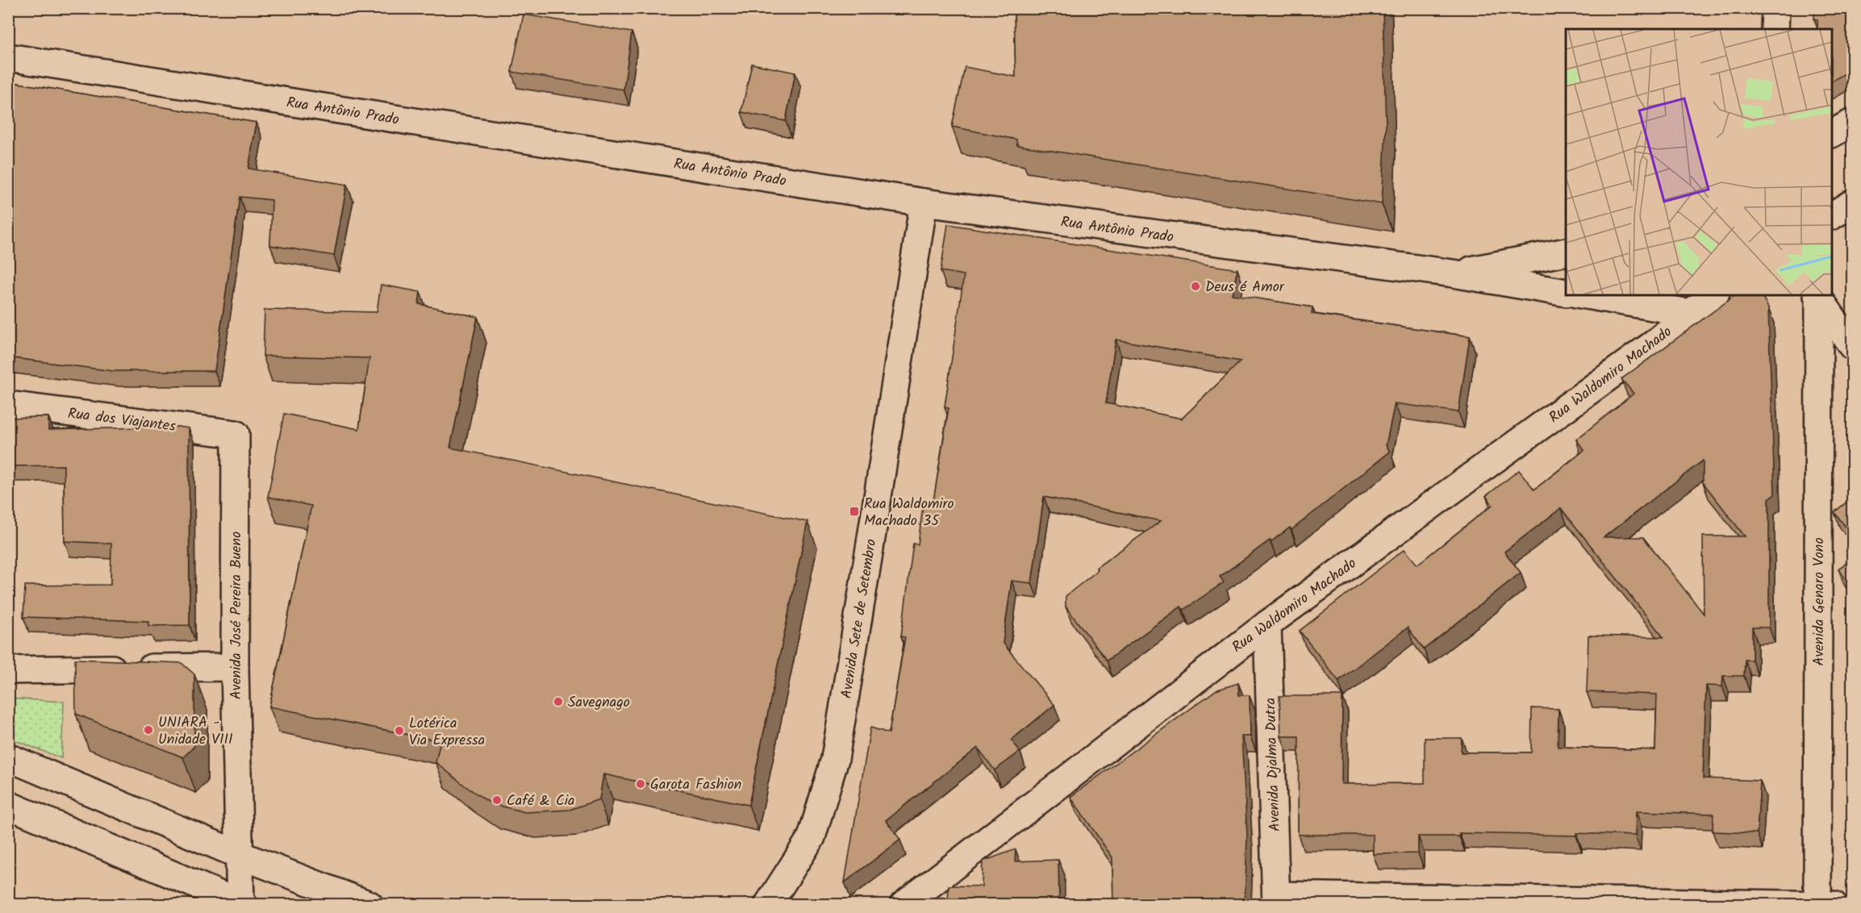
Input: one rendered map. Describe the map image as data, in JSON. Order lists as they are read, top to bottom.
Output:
{
  "streets": {
    "street": [
      "Rua Antônio Prado",
      "Rua Waldomiro Machado",
      "Rua dos Viajantes",
      "Avenida Genaro Vono",
      "Avenida José Pereira Bueno",
      "Avenida Sete de Setembro",
      "Avenida Djalma Dutra"
    ]
  },
  "crossings": [
    ["Rua Antônio Prado", "Avenida Sete de Setembro"],
    ["Rua Waldomiro Machado", "Avenida Djalma Dutra"],
    ["Rua dos Viajantes", "Avenida José Pereira Bueno"]
  ],
  "places": {
    "other": [
      "Deus é Amor",
      "Savegnago",
      "UNIARA - Unidade VIII",
      "Lotérica Via Expressa",
      "Garota Fashion",
      "Café & Cia"
    ],
    "transit": ["Rua Waldomiro Machado 35"]
  }
}
